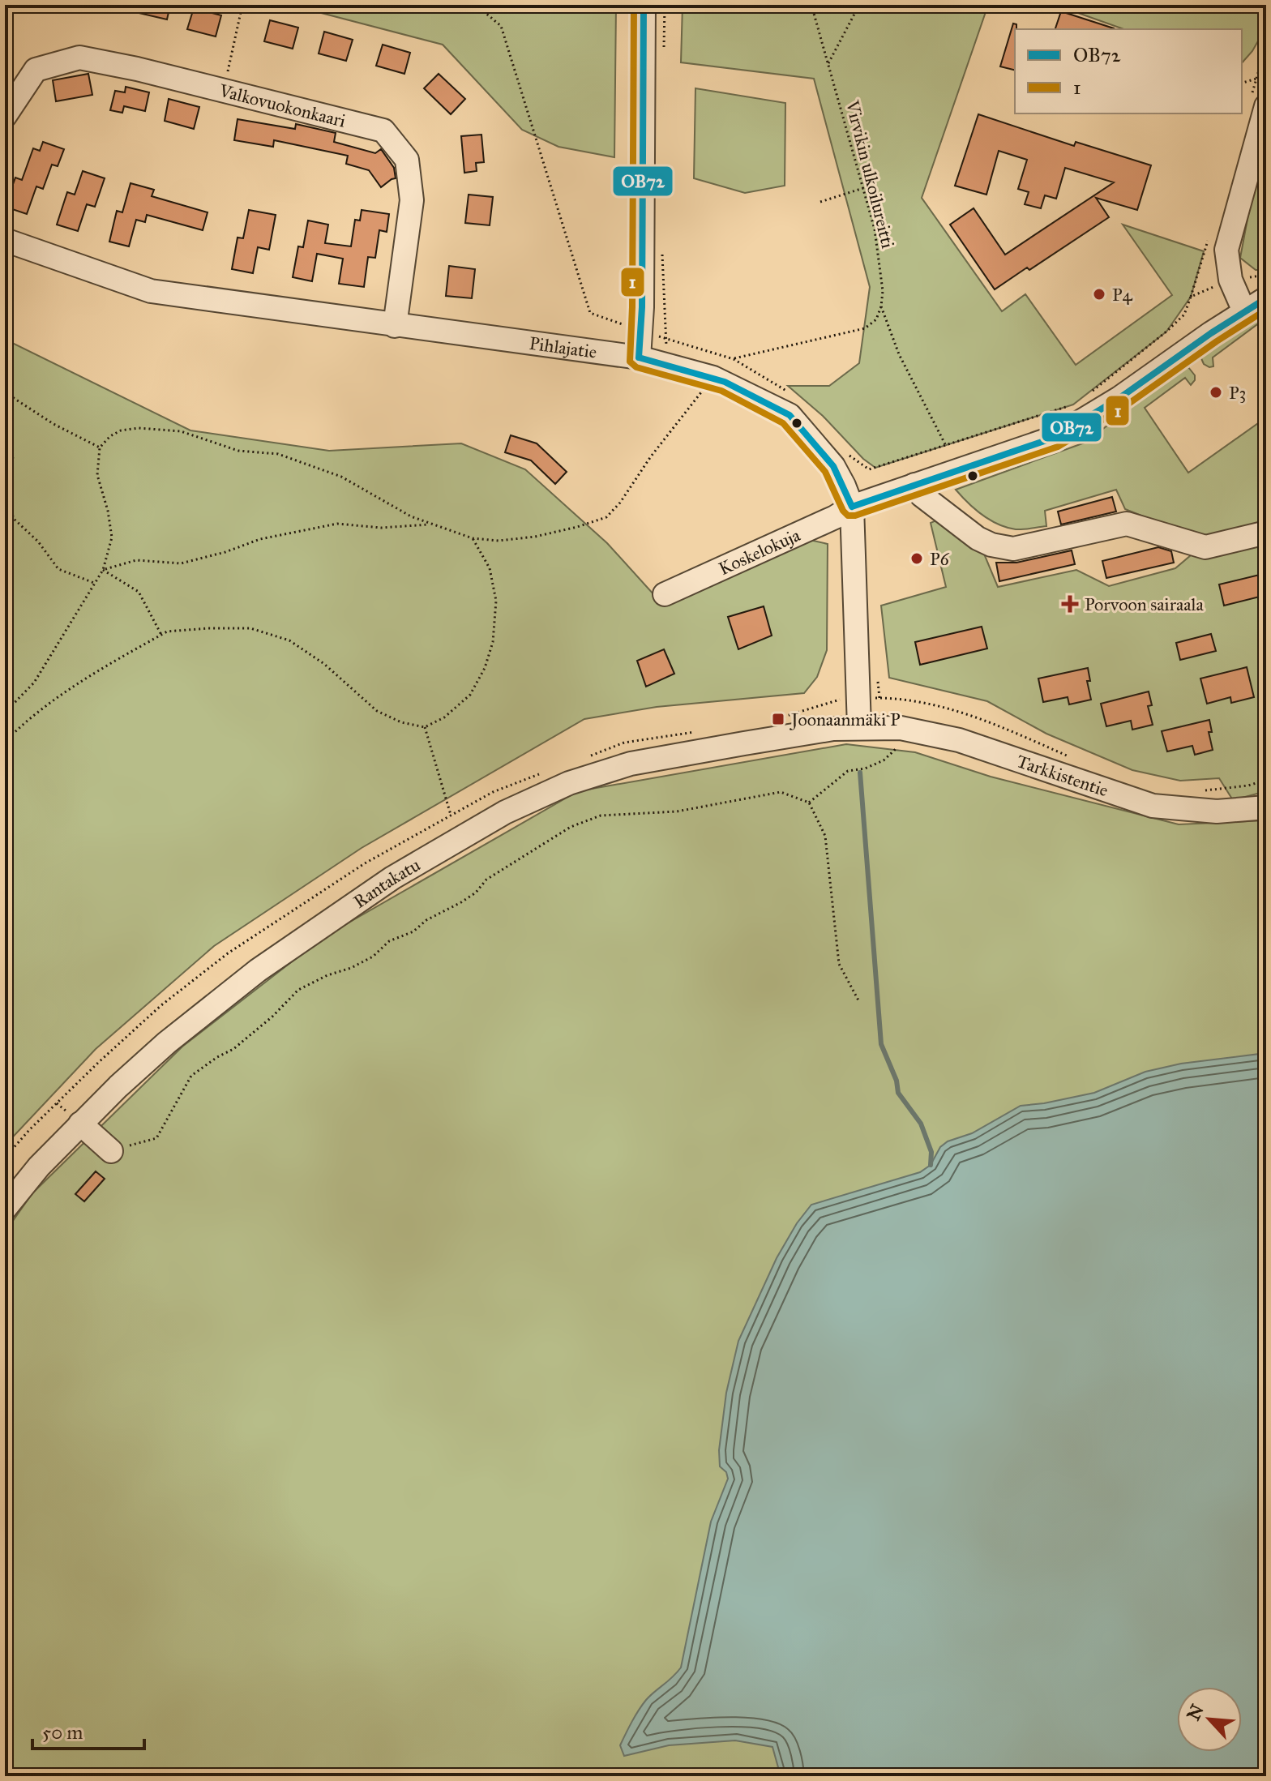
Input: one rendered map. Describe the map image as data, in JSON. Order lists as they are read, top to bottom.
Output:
{
  "streets": {
    "street": [
      "Valkovuokonkaari",
      "Pihlajatie",
      "Koskelokuja",
      "Tarkkistentie",
      "Rantakatu"
    ],
    "path": ["Virvikin ulkoilureitti"]
  },
  "crossings": [
    ["Valkovuokonkaari", "Pihlajatie"],
    ["Pihlajatie", "Koskelokuja"],
    ["Pihlajatie", "Tarkkistentie"],
    ["Pihlajatie", "Rantakatu"],
    ["Tarkkistentie", "Rantakatu"]
  ],
  "places": {
    "other": ["P4", "P3", "P6"],
    "health": ["Porvoon sairaala"],
    "transit": ["Joonaanmäki P"]
  },
  "lines": ["transit line OB72", "transit line 1"],
  "legend": ["OB72", "1"],
  "scale_bar": "50 m",
  "north": "top left"
}
